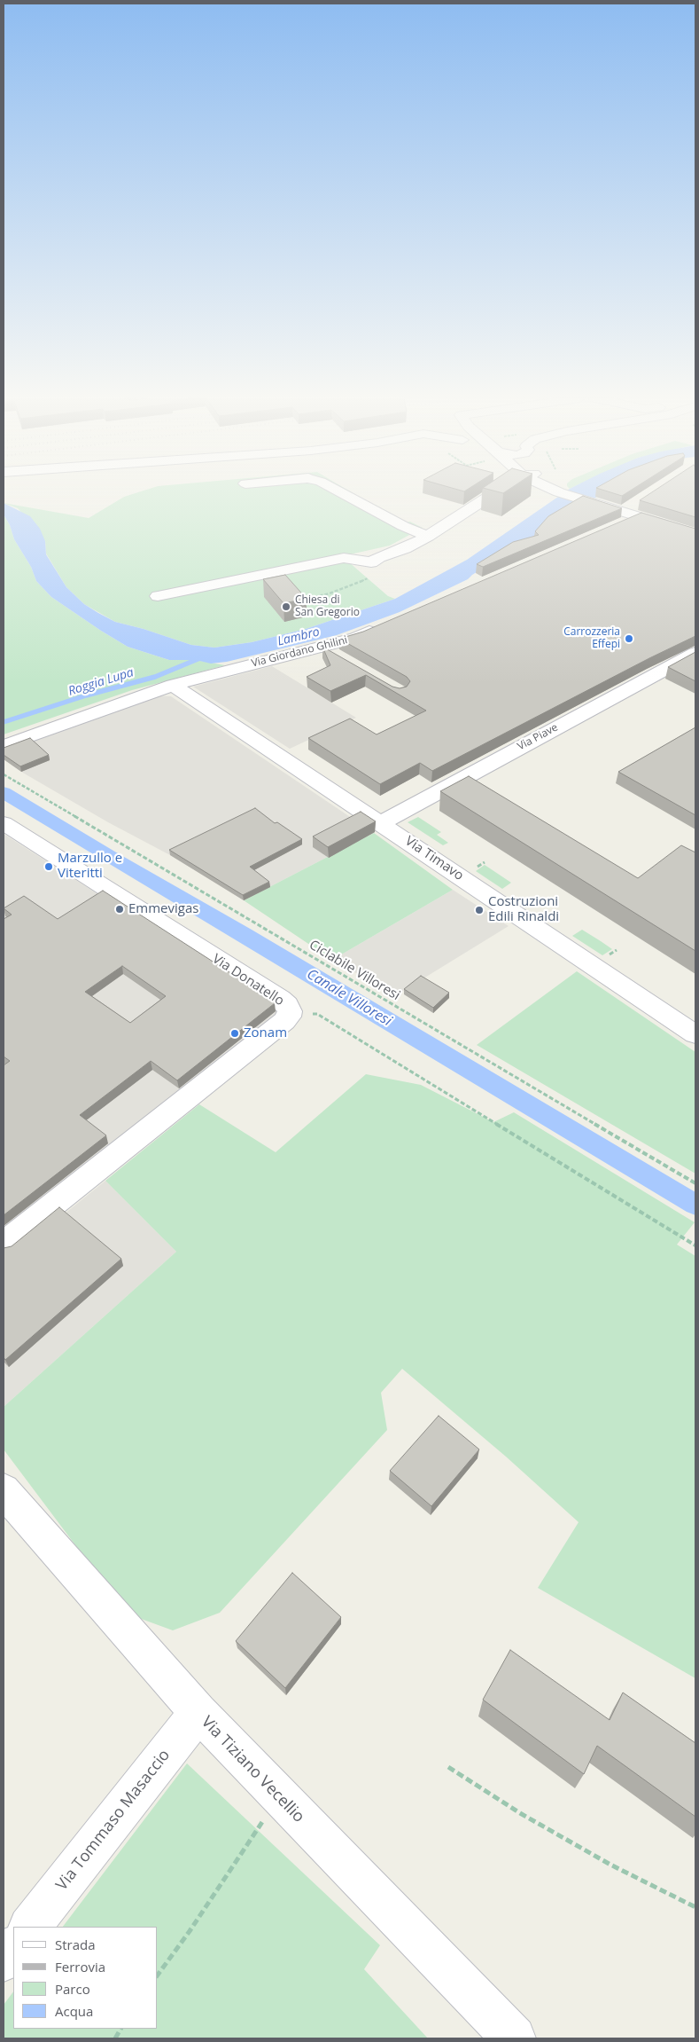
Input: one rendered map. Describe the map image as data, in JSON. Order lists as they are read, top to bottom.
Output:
{
  "streets": {
    "street": [
      "Via Giordano Ghilini",
      "Via Piave",
      "Via Timavo",
      "Via Donatello",
      "Via Tiziano Vecellio",
      "Via Tommaso Masaccio"
    ],
    "path": ["Ciclabile Villoresi"]
  },
  "crossings": [
    ["Via Giordano Ghilini", "Via Timavo"],
    ["Via Piave", "Via Timavo"],
    ["Via Tiziano Vecellio", "Via Tommaso Masaccio"]
  ],
  "water": ["Lambro", "Roggia Lupa", "Canale Villoresi"],
  "places": [
    "Chiesa di San Gregorio",
    "Carrozzeria Effepi",
    "Marzullo e Viteritti",
    "Emmevigas",
    "Costruzioni Edili Rinaldi",
    "Zonam"
  ],
  "legend": [
    "Strada",
    "Ferrovia",
    "Parco",
    "Acqua"
  ]
}
